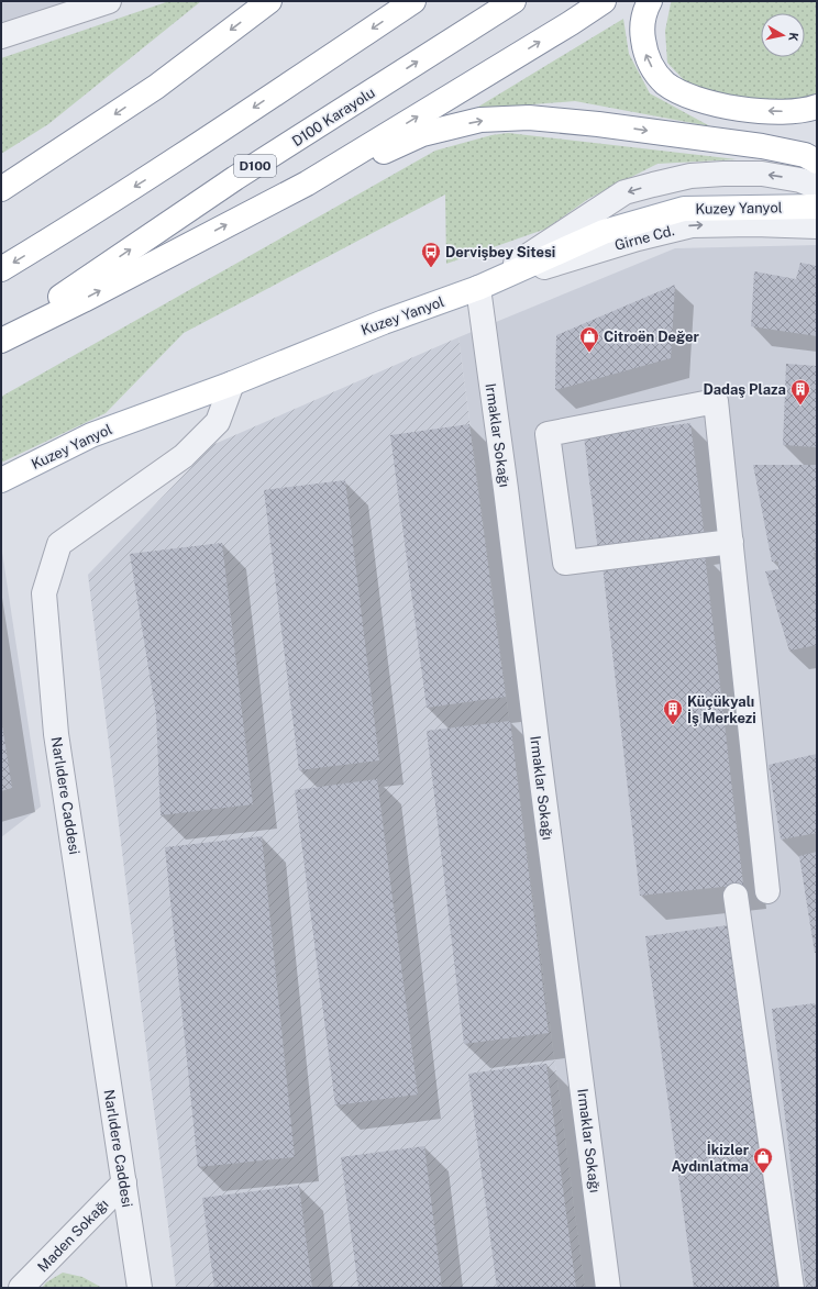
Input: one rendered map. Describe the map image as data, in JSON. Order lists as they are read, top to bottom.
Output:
{
  "streets": {
    "main road": ["D100 Karayolu", "D100", "Kuzey Yanyol"],
    "street": [
      "Girne Cd.",
      "Irmaklar Sokağı",
      "Narlıdere Caddesi",
      "Maden Sokağı"
    ]
  },
  "crossings": [
    ["Kuzey Yanyol", "Girne Cd."],
    ["Kuzey Yanyol", "Irmaklar Sokağı"],
    ["Kuzey Yanyol", "Narlıdere Caddesi"],
    ["Girne Cd.", "Irmaklar Sokağı"],
    ["Narlıdere Caddesi", "Maden Sokağı"]
  ],
  "places": {
    "bus stop": ["Dervişbey Sitesi"],
    "shop": ["Citroën Değer", "İkizler Aydınlatma"],
    "building": ["Dadaş Plaza", "Küçükyalı İş Merkezi"]
  },
  "north": "right"
}
